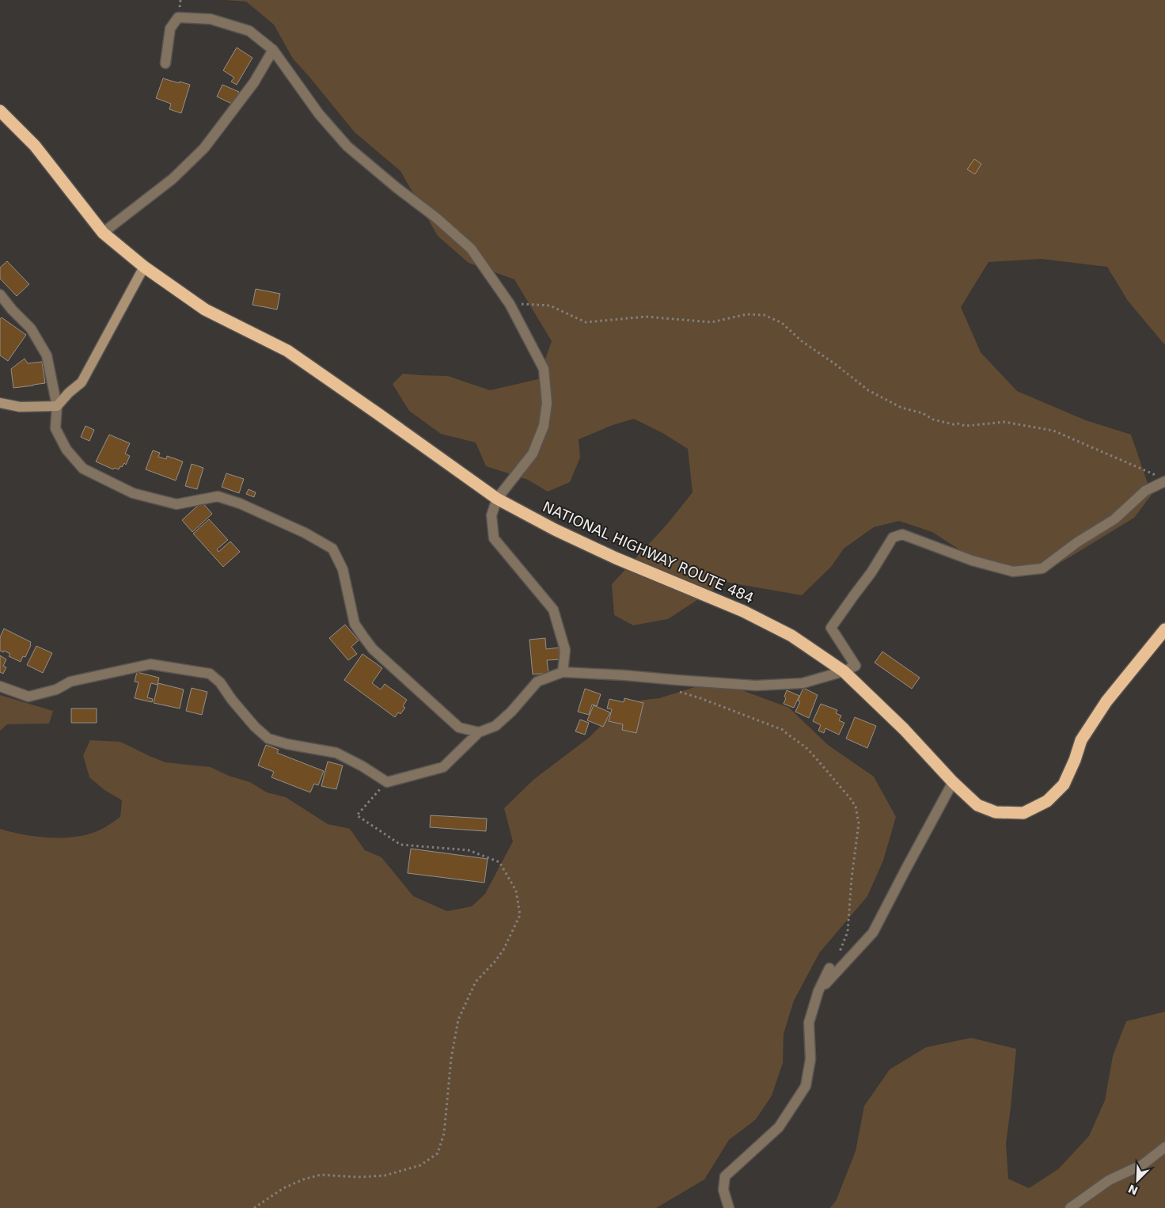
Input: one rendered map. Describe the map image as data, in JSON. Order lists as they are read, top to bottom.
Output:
{
  "streets": {
    "highway": ["NATIONAL HIGHWAY ROUTE 484"]
  },
  "north": "bottom left"
}
